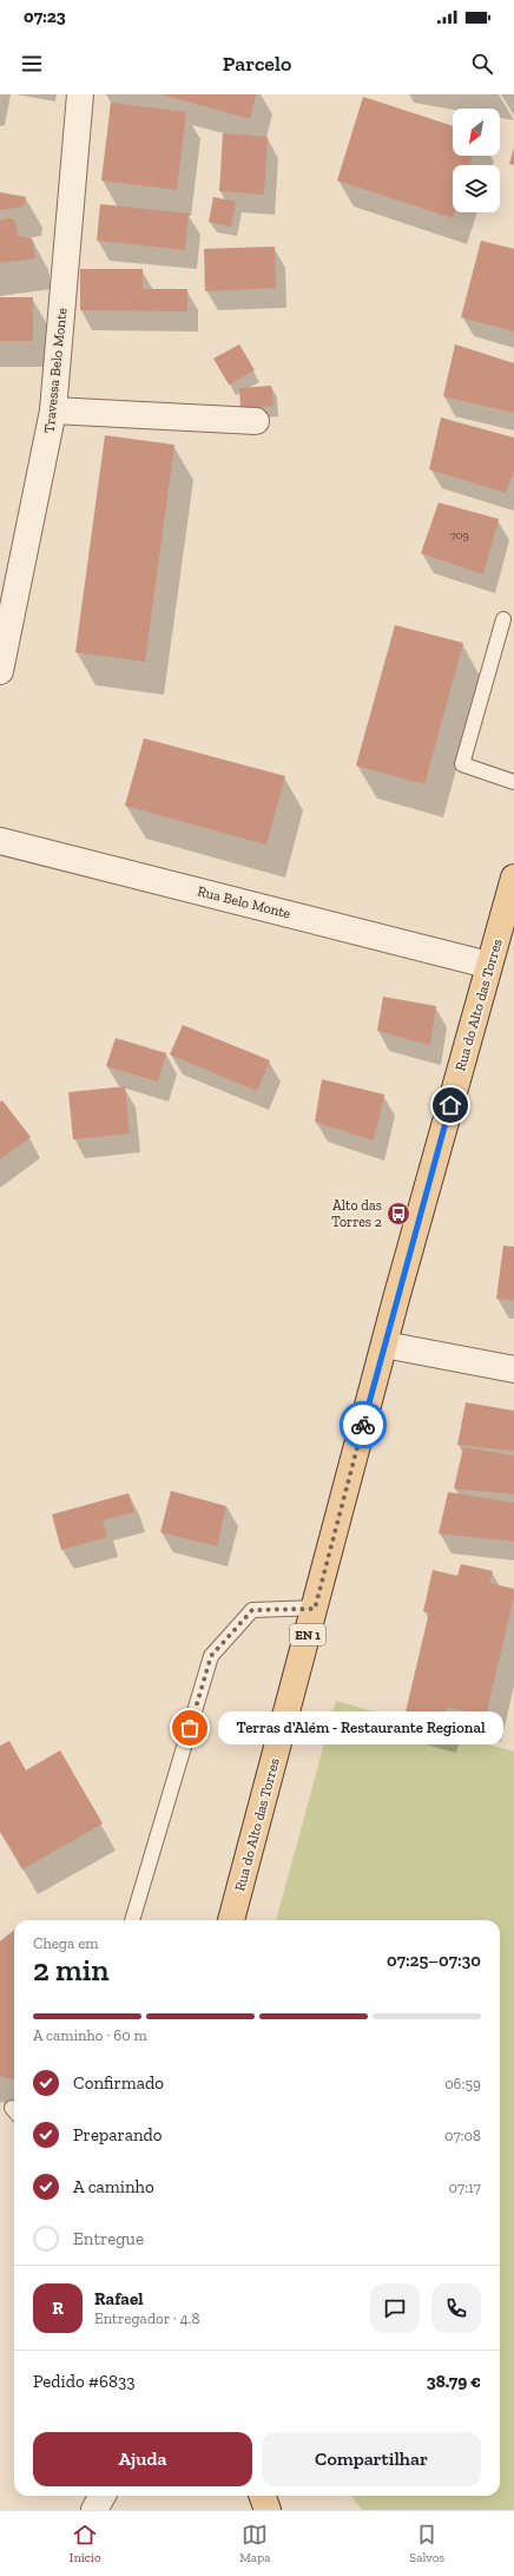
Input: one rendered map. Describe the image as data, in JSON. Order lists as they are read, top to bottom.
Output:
{
  "streets": {
    "main road": ["Rua do Alto das Torres", "EN 1"],
    "street": ["Travessa Belo Monte", "Rua Belo Monte"]
  },
  "crossings": [
    ["Rua Belo Monte", "Rua do Alto das Torres"]
  ],
  "places": {
    "bus stop": ["Alto das Torres 2"],
    "other": ["Terras d'Além - Restaurante Regional"]
  },
  "house_numbers": ["709"],
  "north": "bottom left",
  "page": {
    "status": "07:23",
    "header": "Parcelo",
    "bubble": "Terras d'Além - Restaurante Regional",
    "heading": ["2 min", "Chega em", "07:25–07:30"],
    "panel": [
      "Rafael",
      "Entregador · 4.8",
      "Pedido #6833",
      "38.79 €"
    ],
    "bar": "A caminho · 60 m",
    "list": [
      ["Confirmado", "06:59"],
      ["Preparando", "07:08"],
      ["A caminho", "07:17"],
      "Entregue"
    ],
    "round": "R",
    "buttons": ["Ajuda", "Compartilhar"],
    "tabs": ["Início", "Mapa", "Salvos"]
  }
}
